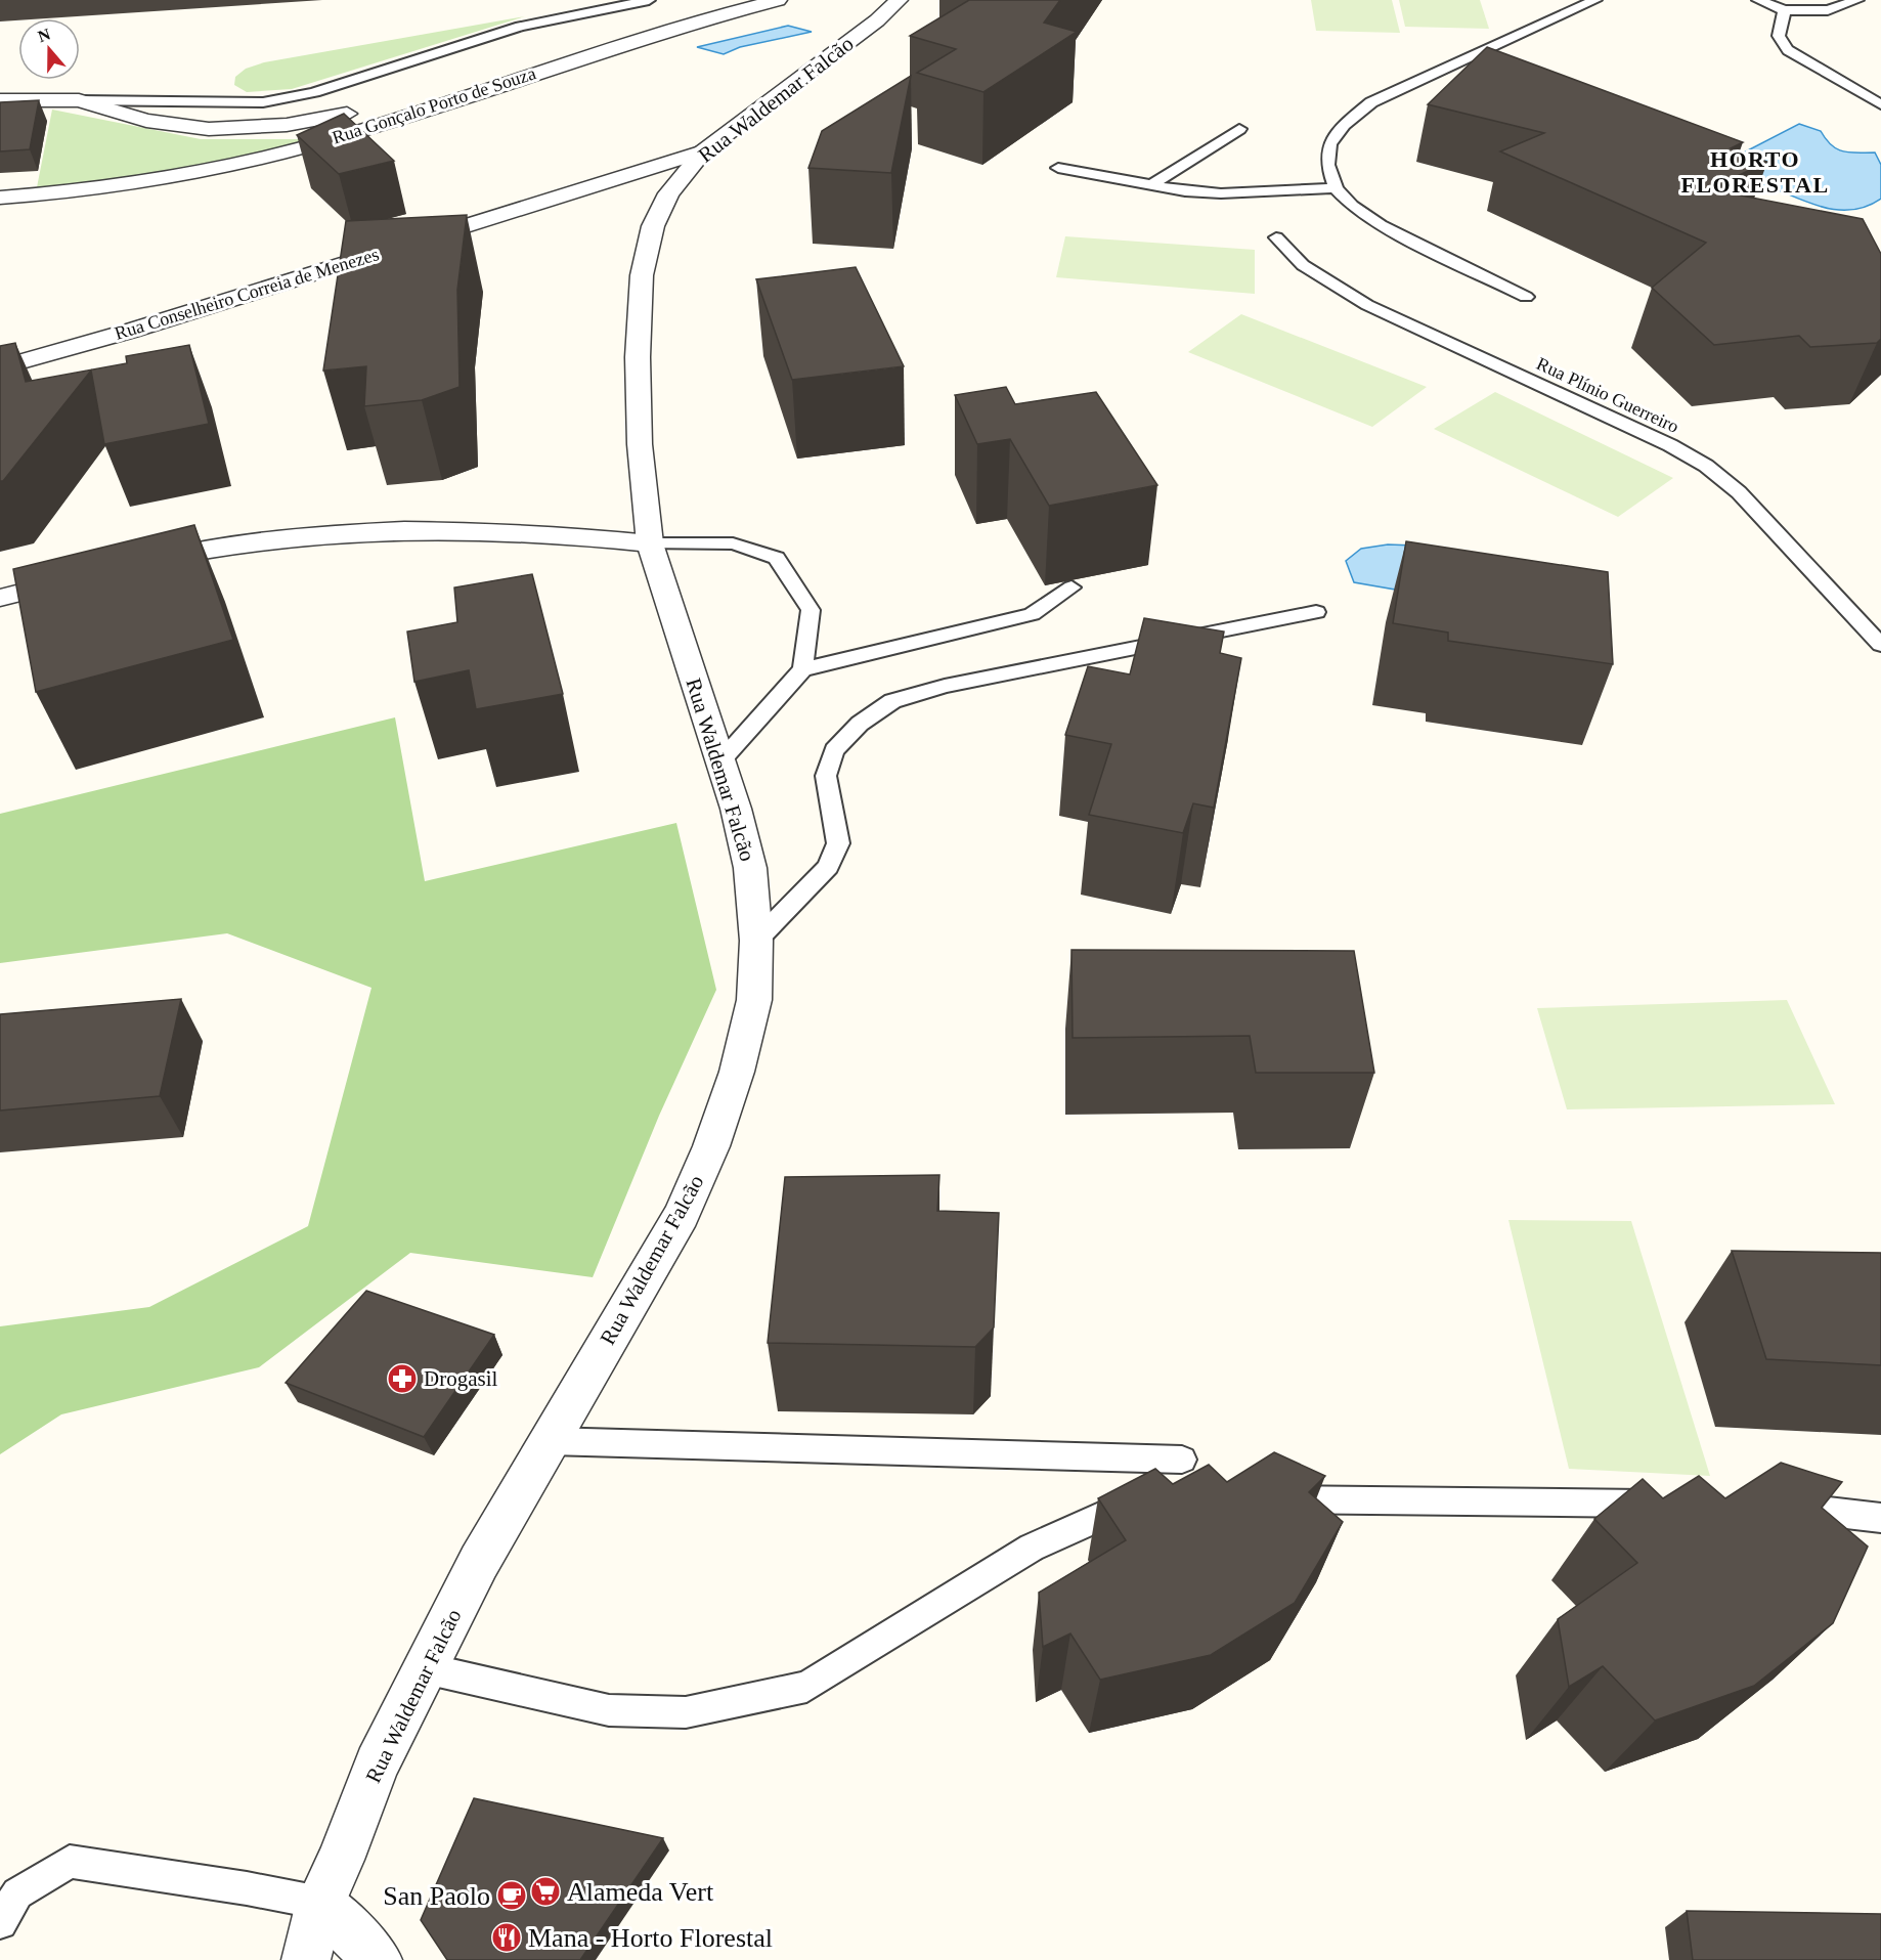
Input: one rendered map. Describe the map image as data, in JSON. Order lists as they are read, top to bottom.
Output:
{
  "streets": {
    "street": ["Rua Waldemar Falcão", "Rua Gonçalo Porto de Souza", "Rua Conselheiro Correia de Menezes"],
    "lane": ["Rua Plínio Guerreiro"]
  },
  "crossings": [
    ["Rua Waldemar Falcão", "Rua Conselheiro Correia de Menezes"]
  ],
  "districts": ["HORTO FLORESTAL"],
  "places": {
    "pharmacy": ["Drogasil"],
    "supermarket": ["Alameda Vert"],
    "cafe": ["San Paolo"],
    "restaurant": ["Mana - Horto Florestal"]
  },
  "north": "top"
}
